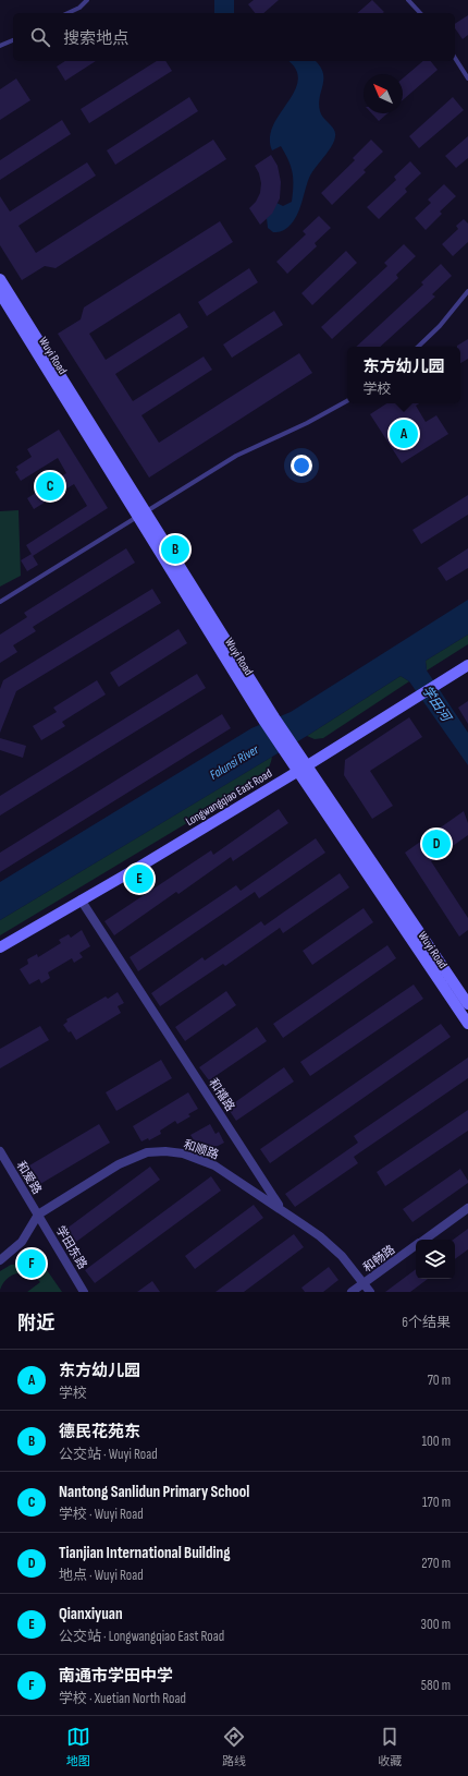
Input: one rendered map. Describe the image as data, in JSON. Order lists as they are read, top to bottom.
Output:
{
  "streets": {
    "main road": ["Wuyi Road", "Longwangqiao East Road"],
    "street": [
      "和禧路",
      "和顺路",
      "和爱路",
      "学田东路",
      "和畅路"
    ]
  },
  "crossings": [
    ["Wuyi Road", "Longwangqiao East Road"],
    ["Longwangqiao East Road", "和禧路"],
    ["和禧路", "和顺路"],
    ["和禧路", "和畅路"],
    ["和顺路", "和爱路"],
    ["和顺路", "学田东路"],
    ["和爱路", "学田东路"]
  ],
  "water": ["学田河", "Falunsi River"],
  "north": "top left",
  "page": {
    "search": "搜索地点",
    "popup": ["东方幼儿园", "学校"],
    "pins": [
      "A",
      "C",
      "B",
      "D",
      "E",
      "F"
    ],
    "heading": ["附近", "6个结果"],
    "list": [
      {
        "mark": "A",
        "name": "东方幼儿园",
        "note": "学校",
        "value": "70 m"
      },
      {
        "mark": "B",
        "name": "德民花苑东",
        "note": "公交站 · Wuyi Road",
        "value": "100 m"
      },
      {
        "mark": "C",
        "name": "Nantong Sanlidun Primary School",
        "note": "学校 · Wuyi Road",
        "value": "170 m"
      },
      {
        "mark": "D",
        "name": "Tianjian International Building",
        "note": "地点 · Wuyi Road",
        "value": "270 m"
      },
      {
        "mark": "E",
        "name": "Qianxiyuan",
        "note": "公交站 · Longwangqiao East Road",
        "value": "300 m"
      },
      {
        "mark": "F",
        "name": "南通市学田中学",
        "note": "学校 · Xuetian North Road",
        "value": "580 m"
      }
    ],
    "nav": ["地图", "路线", "收藏"]
  }
}
